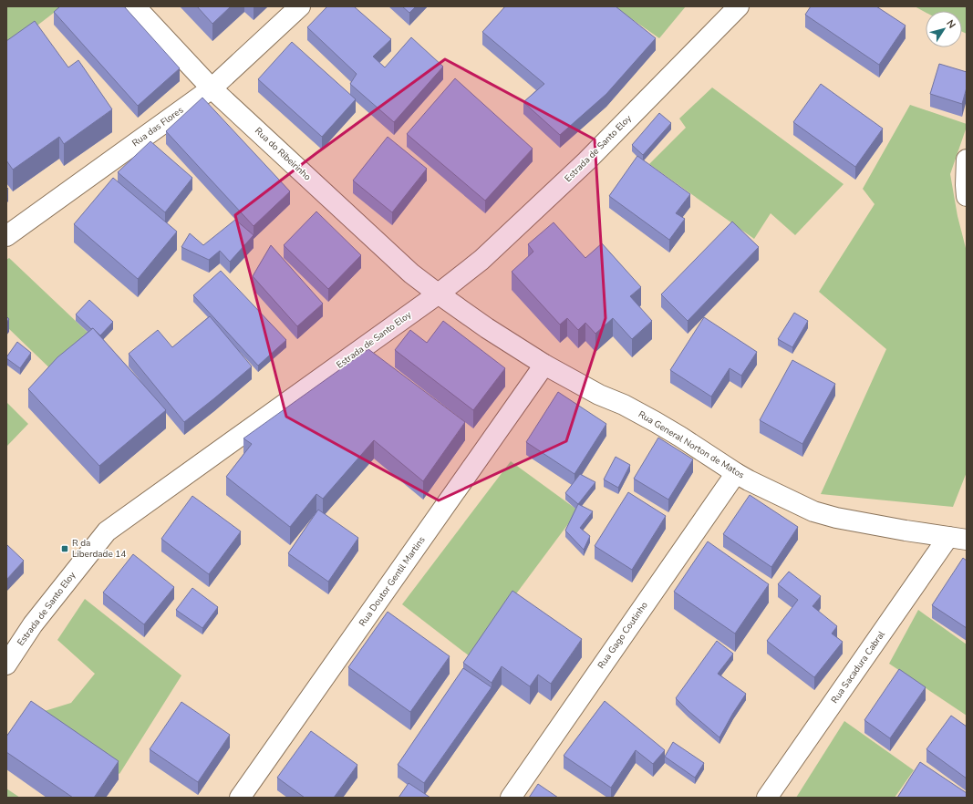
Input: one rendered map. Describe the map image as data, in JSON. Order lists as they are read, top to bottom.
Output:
{
  "streets": {
    "street": [
      "Rua das Flores",
      "Estrada de Santo Eloy",
      "Rua do Ribeirinho",
      "Rua General Norton de Matos",
      "Rua Doutor Gentil Martins",
      "Rua Gago Coutinho",
      "Rua Sacadura Cabral"
    ]
  },
  "crossings": [
    ["Rua das Flores", "Rua do Ribeirinho"],
    ["Estrada de Santo Eloy", "Rua do Ribeirinho"],
    ["Estrada de Santo Eloy", "Rua General Norton de Matos"],
    ["Rua do Ribeirinho", "Rua General Norton de Matos"],
    ["Rua General Norton de Matos", "Rua Doutor Gentil Martins"],
    ["Rua General Norton de Matos", "Rua Gago Coutinho"],
    ["Rua General Norton de Matos", "Rua Sacadura Cabral"]
  ],
  "places": {
    "transit": ["R da Liberdade 14"]
  },
  "north": "top right"
}
